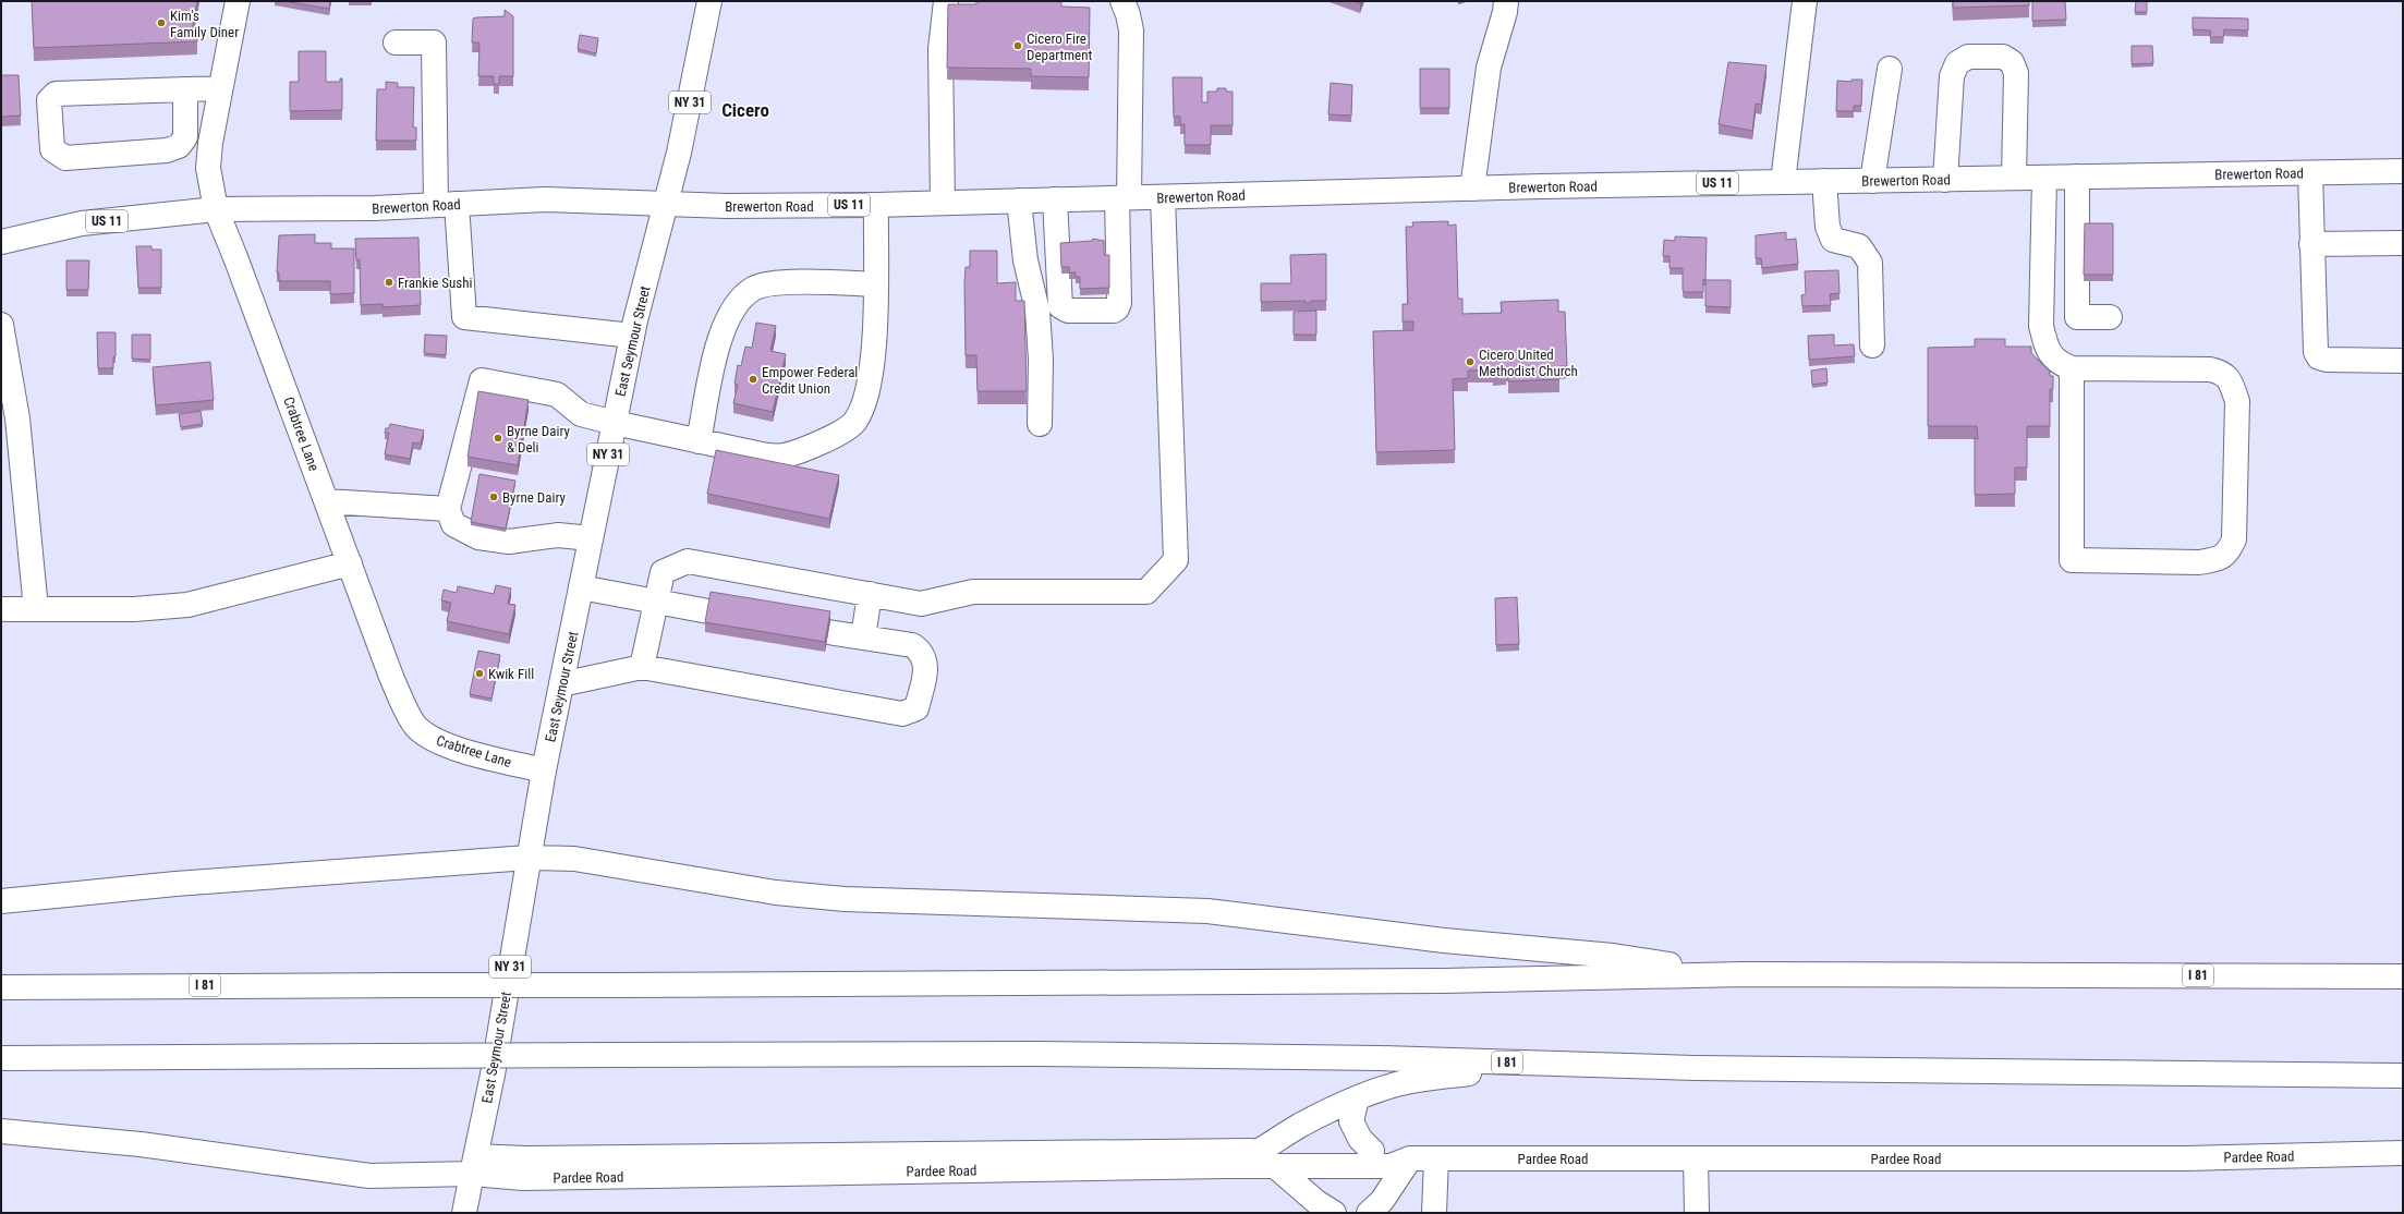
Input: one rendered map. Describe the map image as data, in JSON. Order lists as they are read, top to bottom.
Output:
{
  "streets": {
    "main road": [
      "NY 31",
      "Brewerton Road",
      "US 11",
      "East Seymour Street",
      "Crabtree Lane",
      "I 81",
      "Pardee Road"
    ]
  },
  "crossings": [
    ["NY 31", "Brewerton Road"],
    ["NY 31", "East Seymour Street"],
    ["NY 31", "Pardee Road"],
    ["Brewerton Road", "East Seymour Street"],
    ["Brewerton Road", "Crabtree Lane"],
    ["East Seymour Street", "Crabtree Lane"],
    ["East Seymour Street", "Pardee Road"]
  ],
  "districts": ["Cicero"],
  "places": [
    "Kim's Family Diner",
    "Cicero Fire Department",
    "Frankie Sushi",
    "Cicero United Methodist Church",
    "Empower Federal Credit Union",
    "Byrne Dairy & Deli",
    "Byrne Dairy",
    "Kwik Fill"
  ]
}
